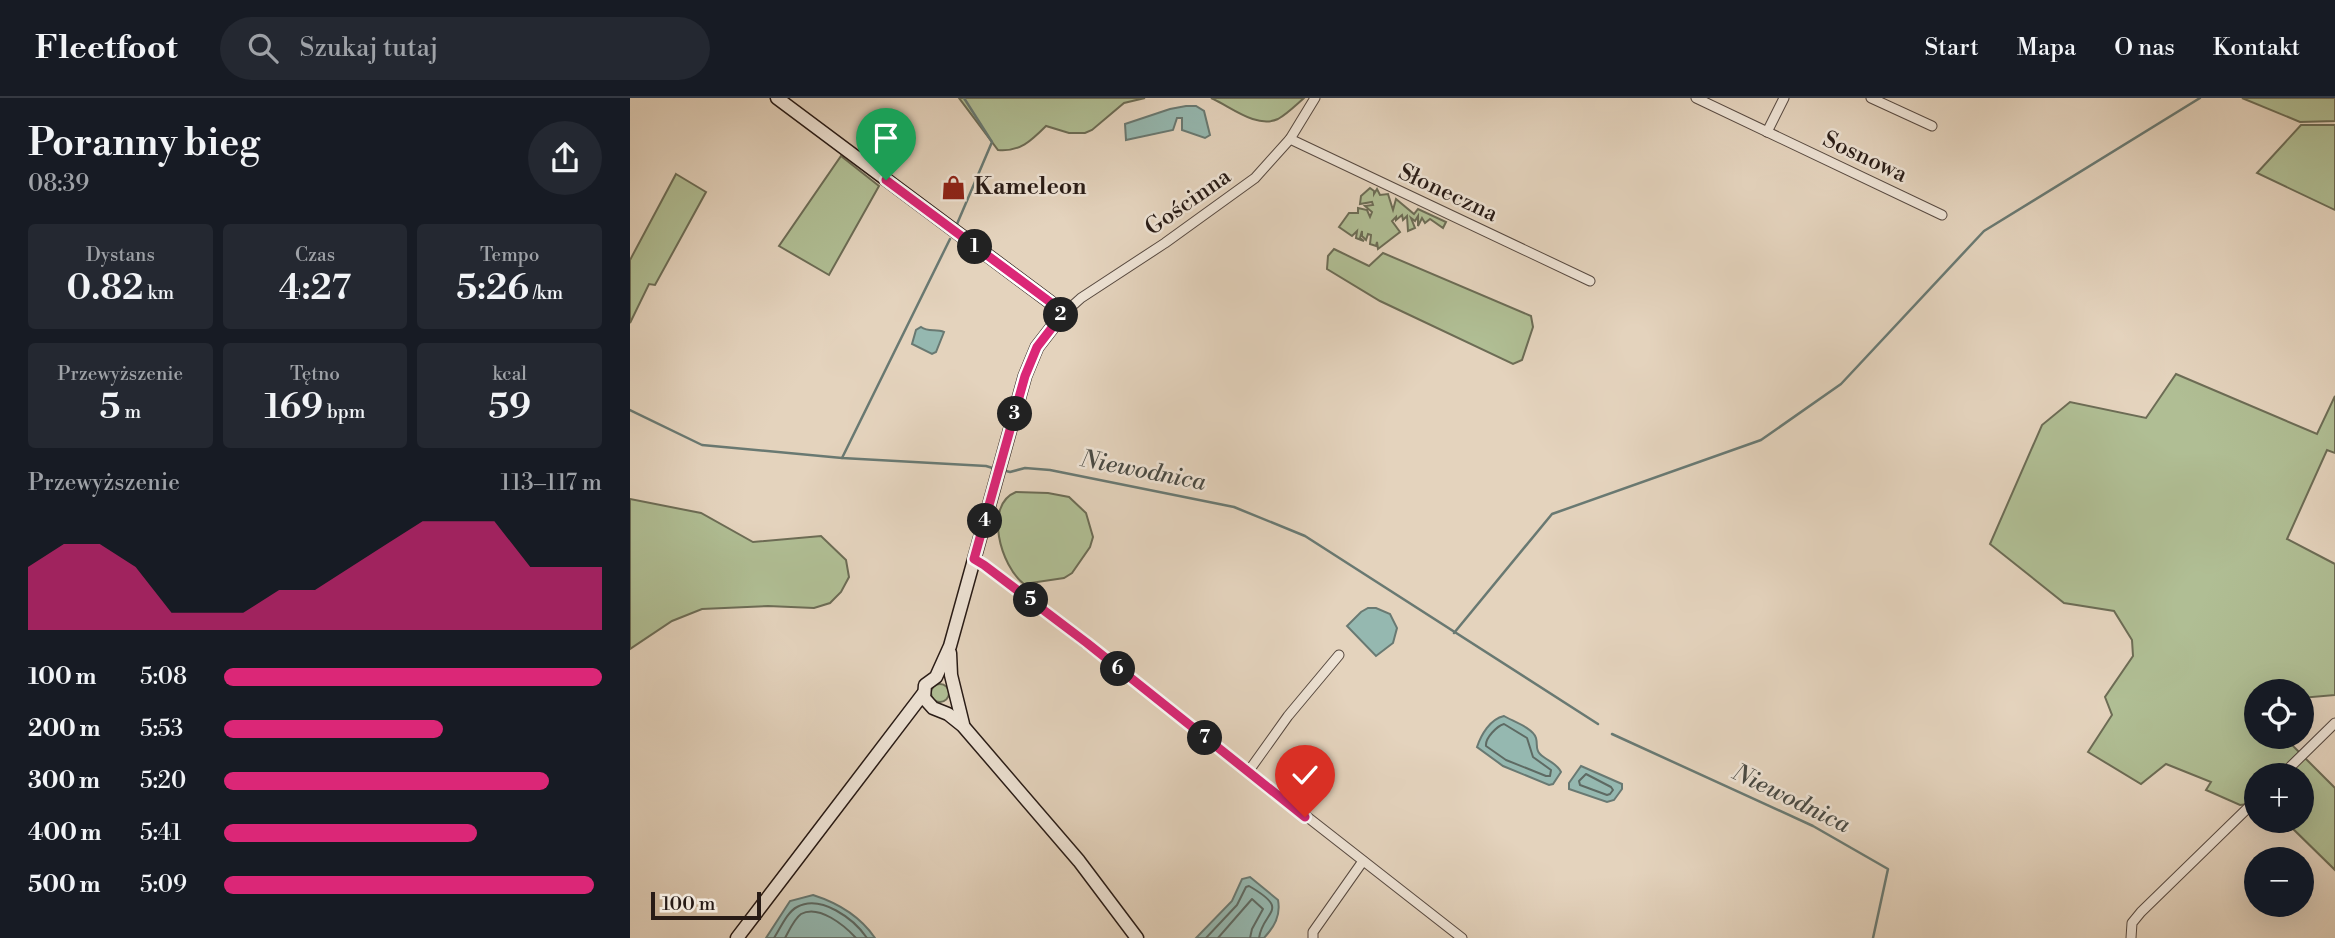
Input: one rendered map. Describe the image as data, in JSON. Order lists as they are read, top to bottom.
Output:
{
  "streets": {
    "street": ["Sosnowa", "Słoneczna", "Gościnna"]
  },
  "crossings": [
    ["Słoneczna", "Gościnna"]
  ],
  "water": ["Niewodnica"],
  "places": {
    "shop": ["Kameleon"]
  },
  "scale_bar": "100 m",
  "page": {
    "header": "Fleetfoot",
    "search": "Szukaj tutaj",
    "nav": [
      "Start",
      "Mapa",
      "O nas",
      "Kontakt"
    ],
    "heading": ["Poranny bieg", "08:39"],
    "stats": [
      ["Dystans", "0.82 km"],
      ["Czas", "4:27"],
      ["Tempo", "5:26 /km"],
      ["Przewyższenie", "5 m"],
      ["Tętno", "169 bpm"],
      ["kcal", "59"]
    ],
    "pins": [
      "1",
      "2",
      "3",
      "4",
      "5",
      "6",
      "7"
    ],
    "chart": ["Przewyższenie", "113–117 m"],
    "list": [
      {
        "name": "100 m",
        "note": "5:08"
      },
      {
        "name": "200 m",
        "note": "5:53"
      },
      {
        "name": "300 m",
        "note": "5:20"
      },
      {
        "name": "400 m",
        "note": "5:41"
      },
      {
        "name": "500 m",
        "note": "5:09"
      }
    ],
    "map_buttons": ["+", "−"],
    "scale": "100 m"
  }
}
